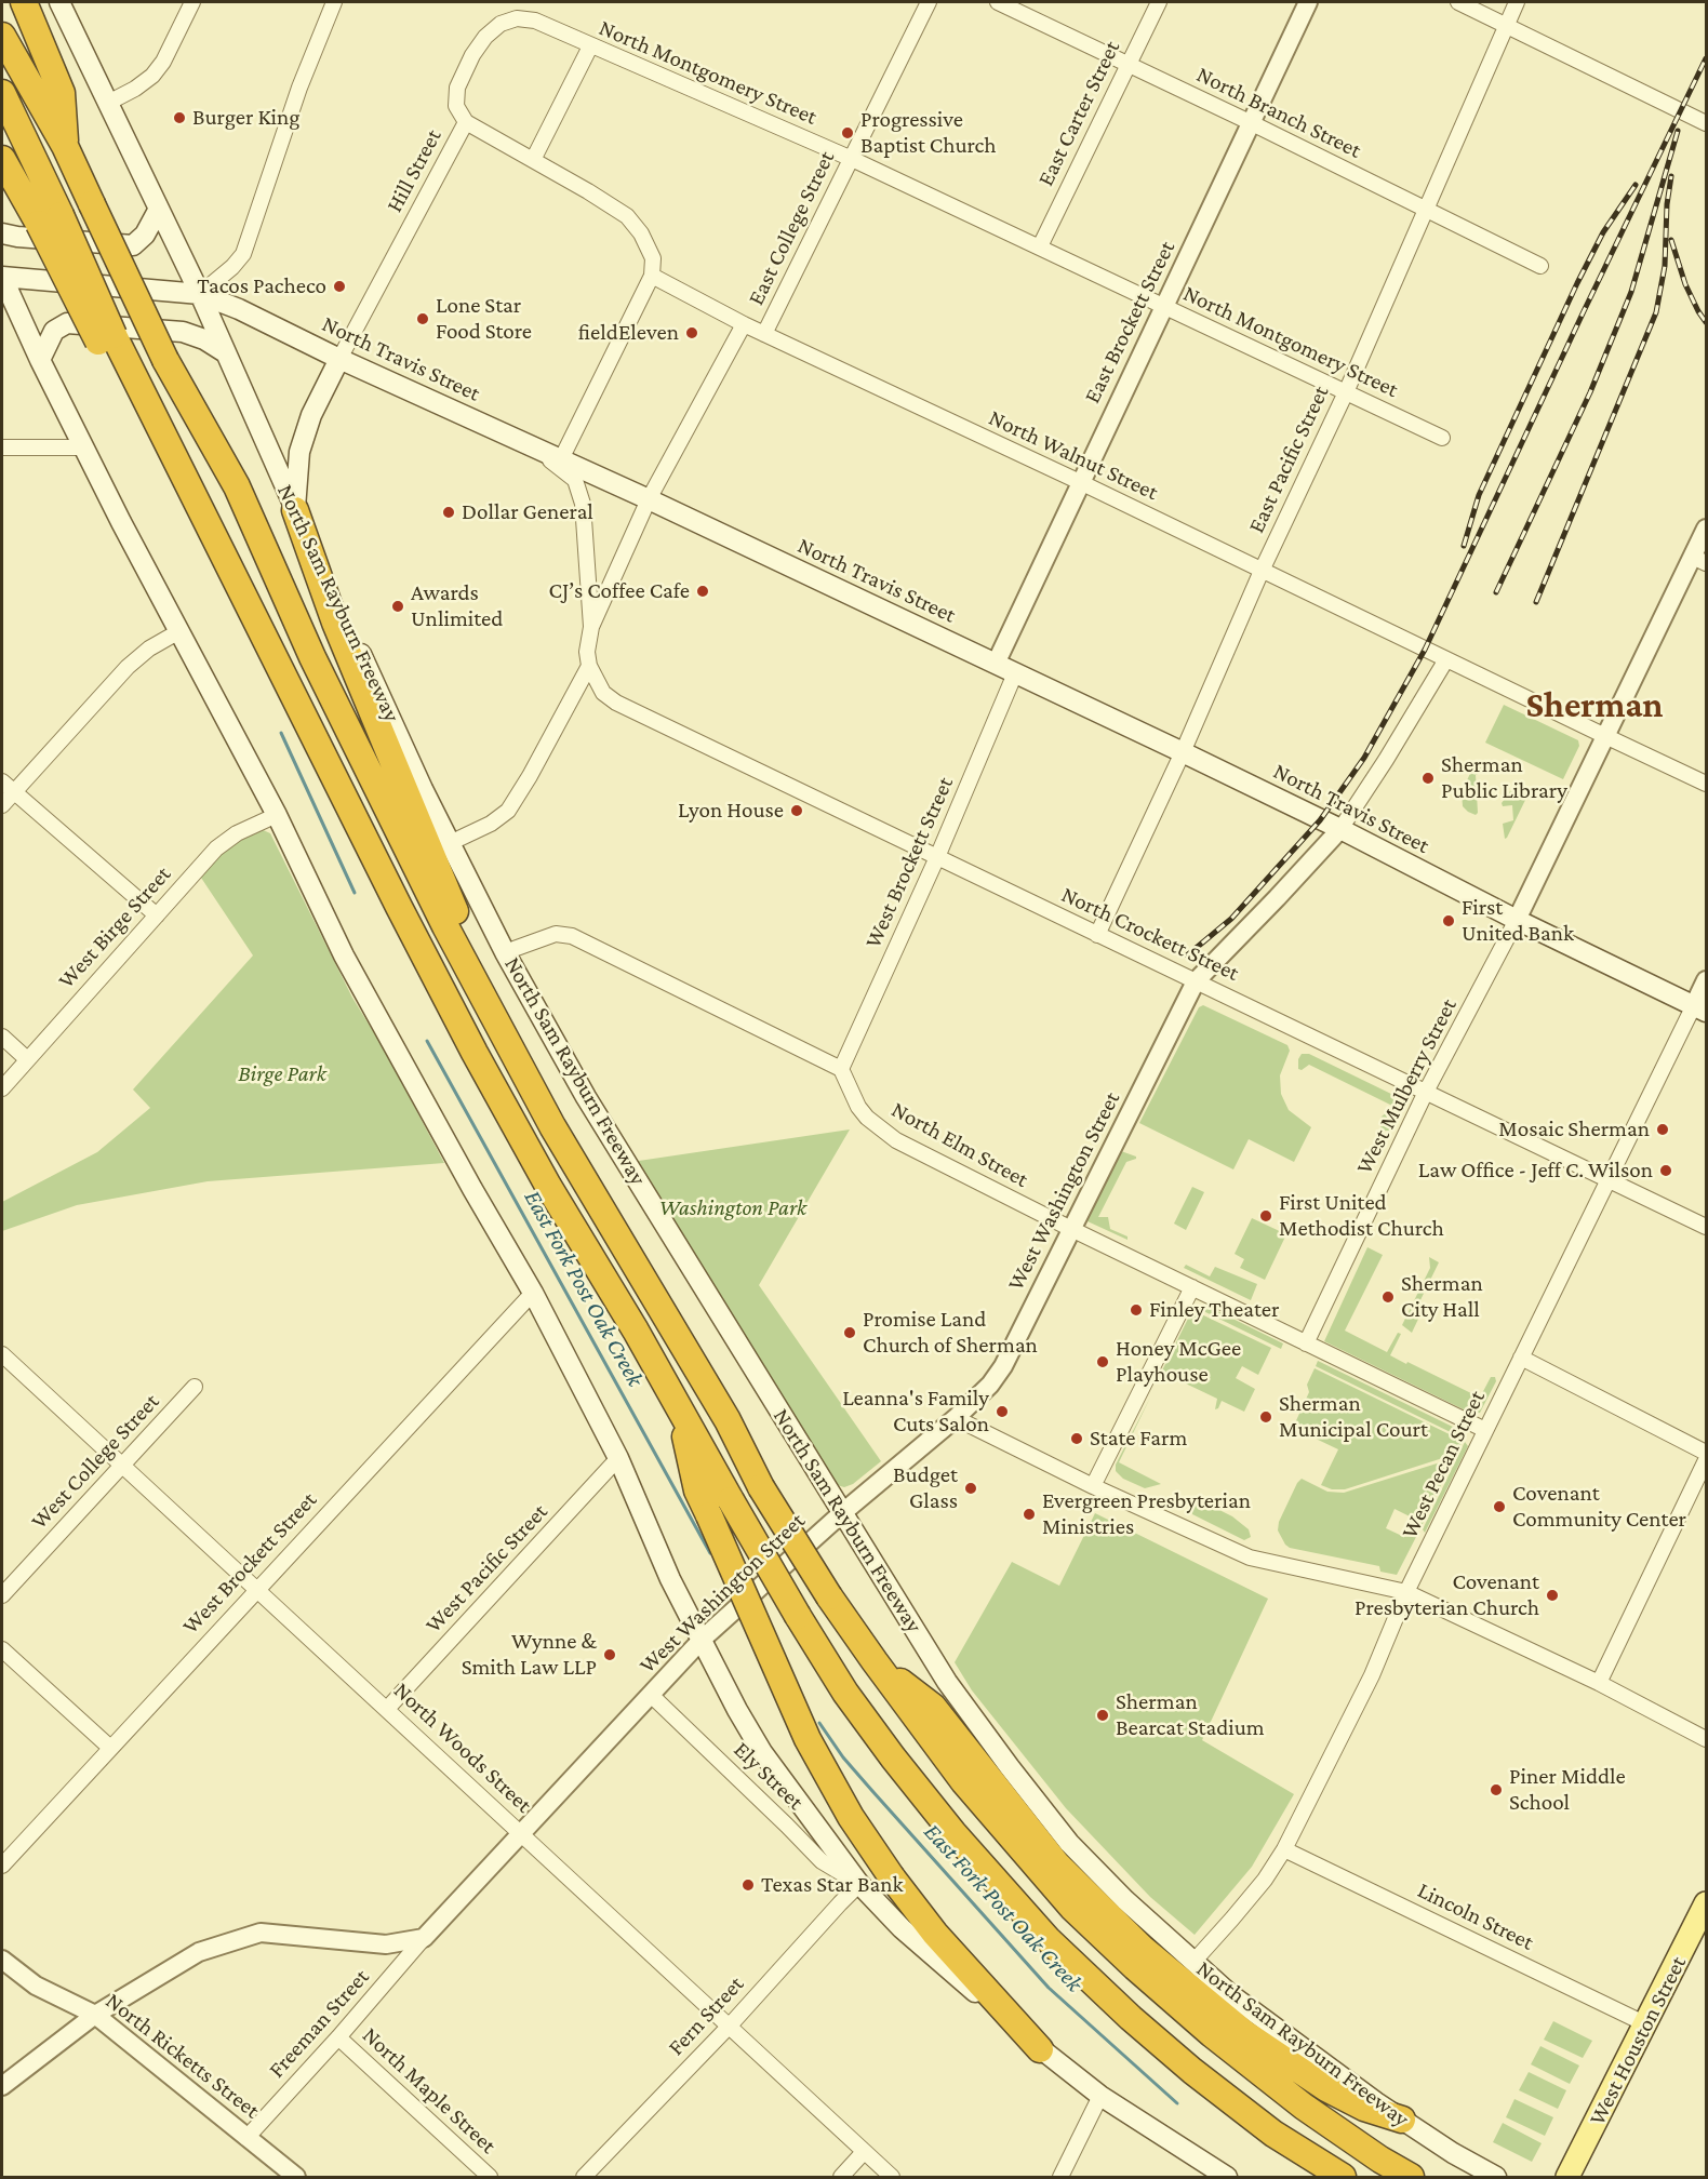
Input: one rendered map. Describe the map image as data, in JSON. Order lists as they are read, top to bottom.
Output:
{
  "streets": {
    "highway": ["North Sam Rayburn Freeway"],
    "main road": ["North Travis Street", "West Houston Street"],
    "street": [
      "North Montgomery Street",
      "North Branch Street",
      "East Carter Street",
      "Hill Street",
      "East College Street",
      "East Brockett Street",
      "North Walnut Street",
      "East Pacific Street",
      "West Brockett Street",
      "West Birge Street",
      "North Crockett Street",
      "West Mulberry Street",
      "North Elm Street",
      "West Washington Street",
      "West College Street",
      "West Pecan Street",
      "West Pacific Street",
      "North Woods Street",
      "Ely Street",
      "Lincoln Street",
      "Fern Street",
      "Freeman Street",
      "North Ricketts Street",
      "North Maple Street"
    ]
  },
  "crossings": [
    ["North Montgomery Street", "East Carter Street"],
    ["North Montgomery Street", "Hill Street"],
    ["North Montgomery Street", "East College Street"],
    ["North Montgomery Street", "East Brockett Street"],
    ["North Montgomery Street", "East Pacific Street"],
    ["North Branch Street", "East Carter Street"],
    ["North Branch Street", "East Brockett Street"],
    ["North Branch Street", "East Pacific Street"],
    ["Hill Street", "North Travis Street"],
    ["East College Street", "North Travis Street"],
    ["East College Street", "North Walnut Street"],
    ["East Brockett Street", "North Travis Street"],
    ["East Brockett Street", "North Walnut Street"],
    ["North Travis Street", "East Pacific Street"],
    ["North Travis Street", "North Sam Rayburn Freeway"],
    ["North Travis Street", "West Brockett Street"],
    ["North Travis Street", "West Mulberry Street"],
    ["North Travis Street", "West Washington Street"],
    ["North Travis Street", "West Pecan Street"],
    ["North Walnut Street", "East Pacific Street"],
    ["East Pacific Street", "North Crockett Street"],
    ["North Sam Rayburn Freeway", "West Washington Street"],
    ["North Sam Rayburn Freeway", "West Pecan Street"],
    ["West Brockett Street", "North Crockett Street"],
    ["West Brockett Street", "North Elm Street"],
    ["West Brockett Street", "North Woods Street"],
    ["North Crockett Street", "West Mulberry Street"],
    ["North Crockett Street", "West Washington Street"],
    ["North Crockett Street", "West Pecan Street"],
    ["West Mulberry Street", "North Elm Street"],
    ["North Elm Street", "West Washington Street"],
    ["North Elm Street", "West Pecan Street"],
    ["West Washington Street", "North Woods Street"],
    ["West Washington Street", "Ely Street"],
    ["West Washington Street", "Freeman Street"],
    ["West College Street", "North Woods Street"],
    ["West Pecan Street", "Lincoln Street"],
    ["West Pacific Street", "North Woods Street"],
    ["North Woods Street", "Fern Street"],
    ["Ely Street", "Fern Street"],
    ["Lincoln Street", "West Houston Street"],
    ["Freeman Street", "North Ricketts Street"],
    ["Freeman Street", "North Maple Street"]
  ],
  "districts": ["Sherman"],
  "water": ["East Fork Post Oak Creek"],
  "parks": ["Birge Park", "Washington Park"],
  "places": [
    "Burger King",
    "Progressive Baptist Church",
    "Tacos Pacheco",
    "Lone Star Food Store",
    "fieldEleven",
    "Dollar General",
    "CJ’s Coffee Cafe",
    "Awards Unlimited",
    "Sherman Public Library",
    "Lyon House",
    "First United Bank",
    "Mosaic Sherman",
    "Law Office - Jeff C. Wilson",
    "First United Methodist Church",
    "Sherman City Hall",
    "Finley Theater",
    "Promise Land Church of Sherman",
    "Honey McGee Playhouse",
    "Leanna's Family Cuts Salon",
    "Sherman Municipal Court",
    "State Farm",
    "Budget Glass",
    "Covenant Community Center",
    "Evergreen Presbyterian Ministries",
    "Covenant Presbyterian Church",
    "Wynne & Smith Law LLP",
    "Sherman Bearcat Stadium",
    "Piner Middle School",
    "Texas Star Bank"
  ]
}
